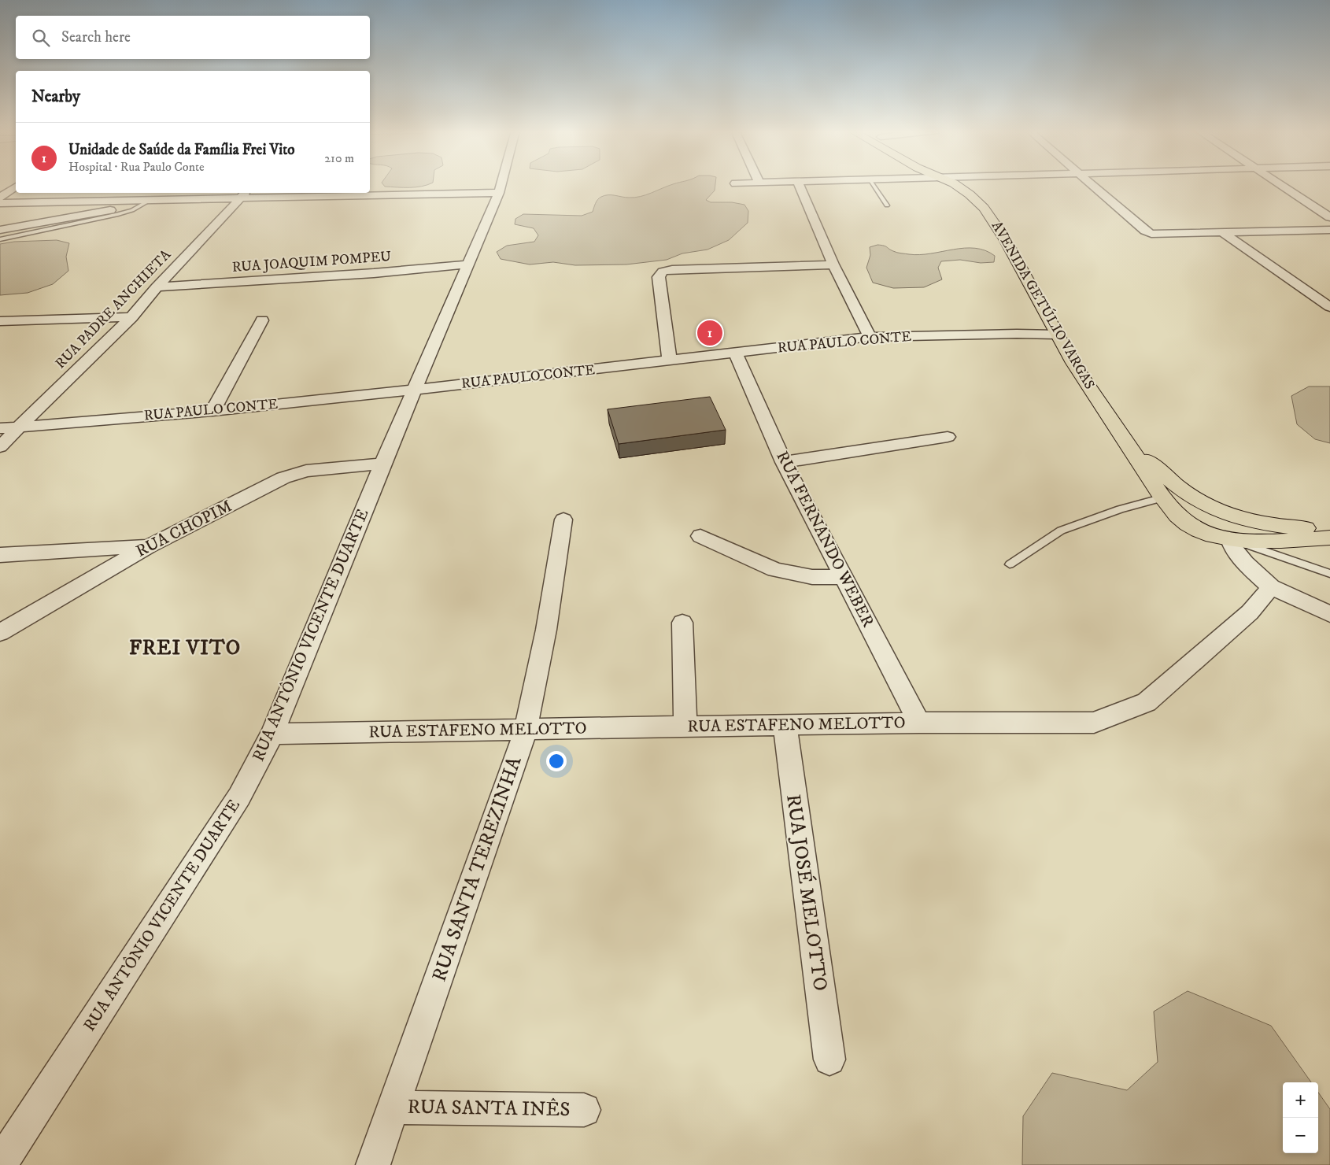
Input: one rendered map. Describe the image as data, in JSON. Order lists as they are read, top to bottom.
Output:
{
  "streets": {
    "main road": ["AVENIDA GETÚLIO VARGAS"],
    "street": [
      "RUA JOAQUIM POMPEU",
      "RUA PADRE ANCHIETA",
      "RUA PAULO CONTE",
      "RUA CHOPIM",
      "RUA FERNANDO WEBER",
      "RUA ANTÔNIO VICENTE DUARTE",
      "RUA ESTAFENO MELOTTO",
      "RUA SANTA TEREZINHA",
      "RUA JOSÉ MELOTTO",
      "RUA SANTA INÊS"
    ]
  },
  "crossings": [
    ["RUA JOAQUIM POMPEU", "RUA PADRE ANCHIETA"],
    ["RUA JOAQUIM POMPEU", "RUA ANTÔNIO VICENTE DUARTE"],
    ["AVENIDA GETÚLIO VARGAS", "RUA PAULO CONTE"],
    ["RUA PADRE ANCHIETA", "RUA PAULO CONTE"],
    ["RUA PAULO CONTE", "RUA FERNANDO WEBER"],
    ["RUA PAULO CONTE", "RUA ANTÔNIO VICENTE DUARTE"],
    ["RUA CHOPIM", "RUA ANTÔNIO VICENTE DUARTE"],
    ["RUA FERNANDO WEBER", "RUA ESTAFENO MELOTTO"],
    ["RUA ANTÔNIO VICENTE DUARTE", "RUA ESTAFENO MELOTTO"],
    ["RUA ESTAFENO MELOTTO", "RUA SANTA TEREZINHA"],
    ["RUA ESTAFENO MELOTTO", "RUA JOSÉ MELOTTO"],
    ["RUA SANTA TEREZINHA", "RUA SANTA INÊS"]
  ],
  "districts": ["FREI VITO"],
  "page": {
    "search": "Search here",
    "heading": "Nearby",
    "list": [
      {
        "mark": "1",
        "name": "Unidade de Saúde da Família Frei Vito",
        "note": "Hospital · Rua Paulo Conte",
        "value": "210 m"
      }
    ],
    "pins": "1",
    "map_buttons": ["+", "−"]
  }
}
